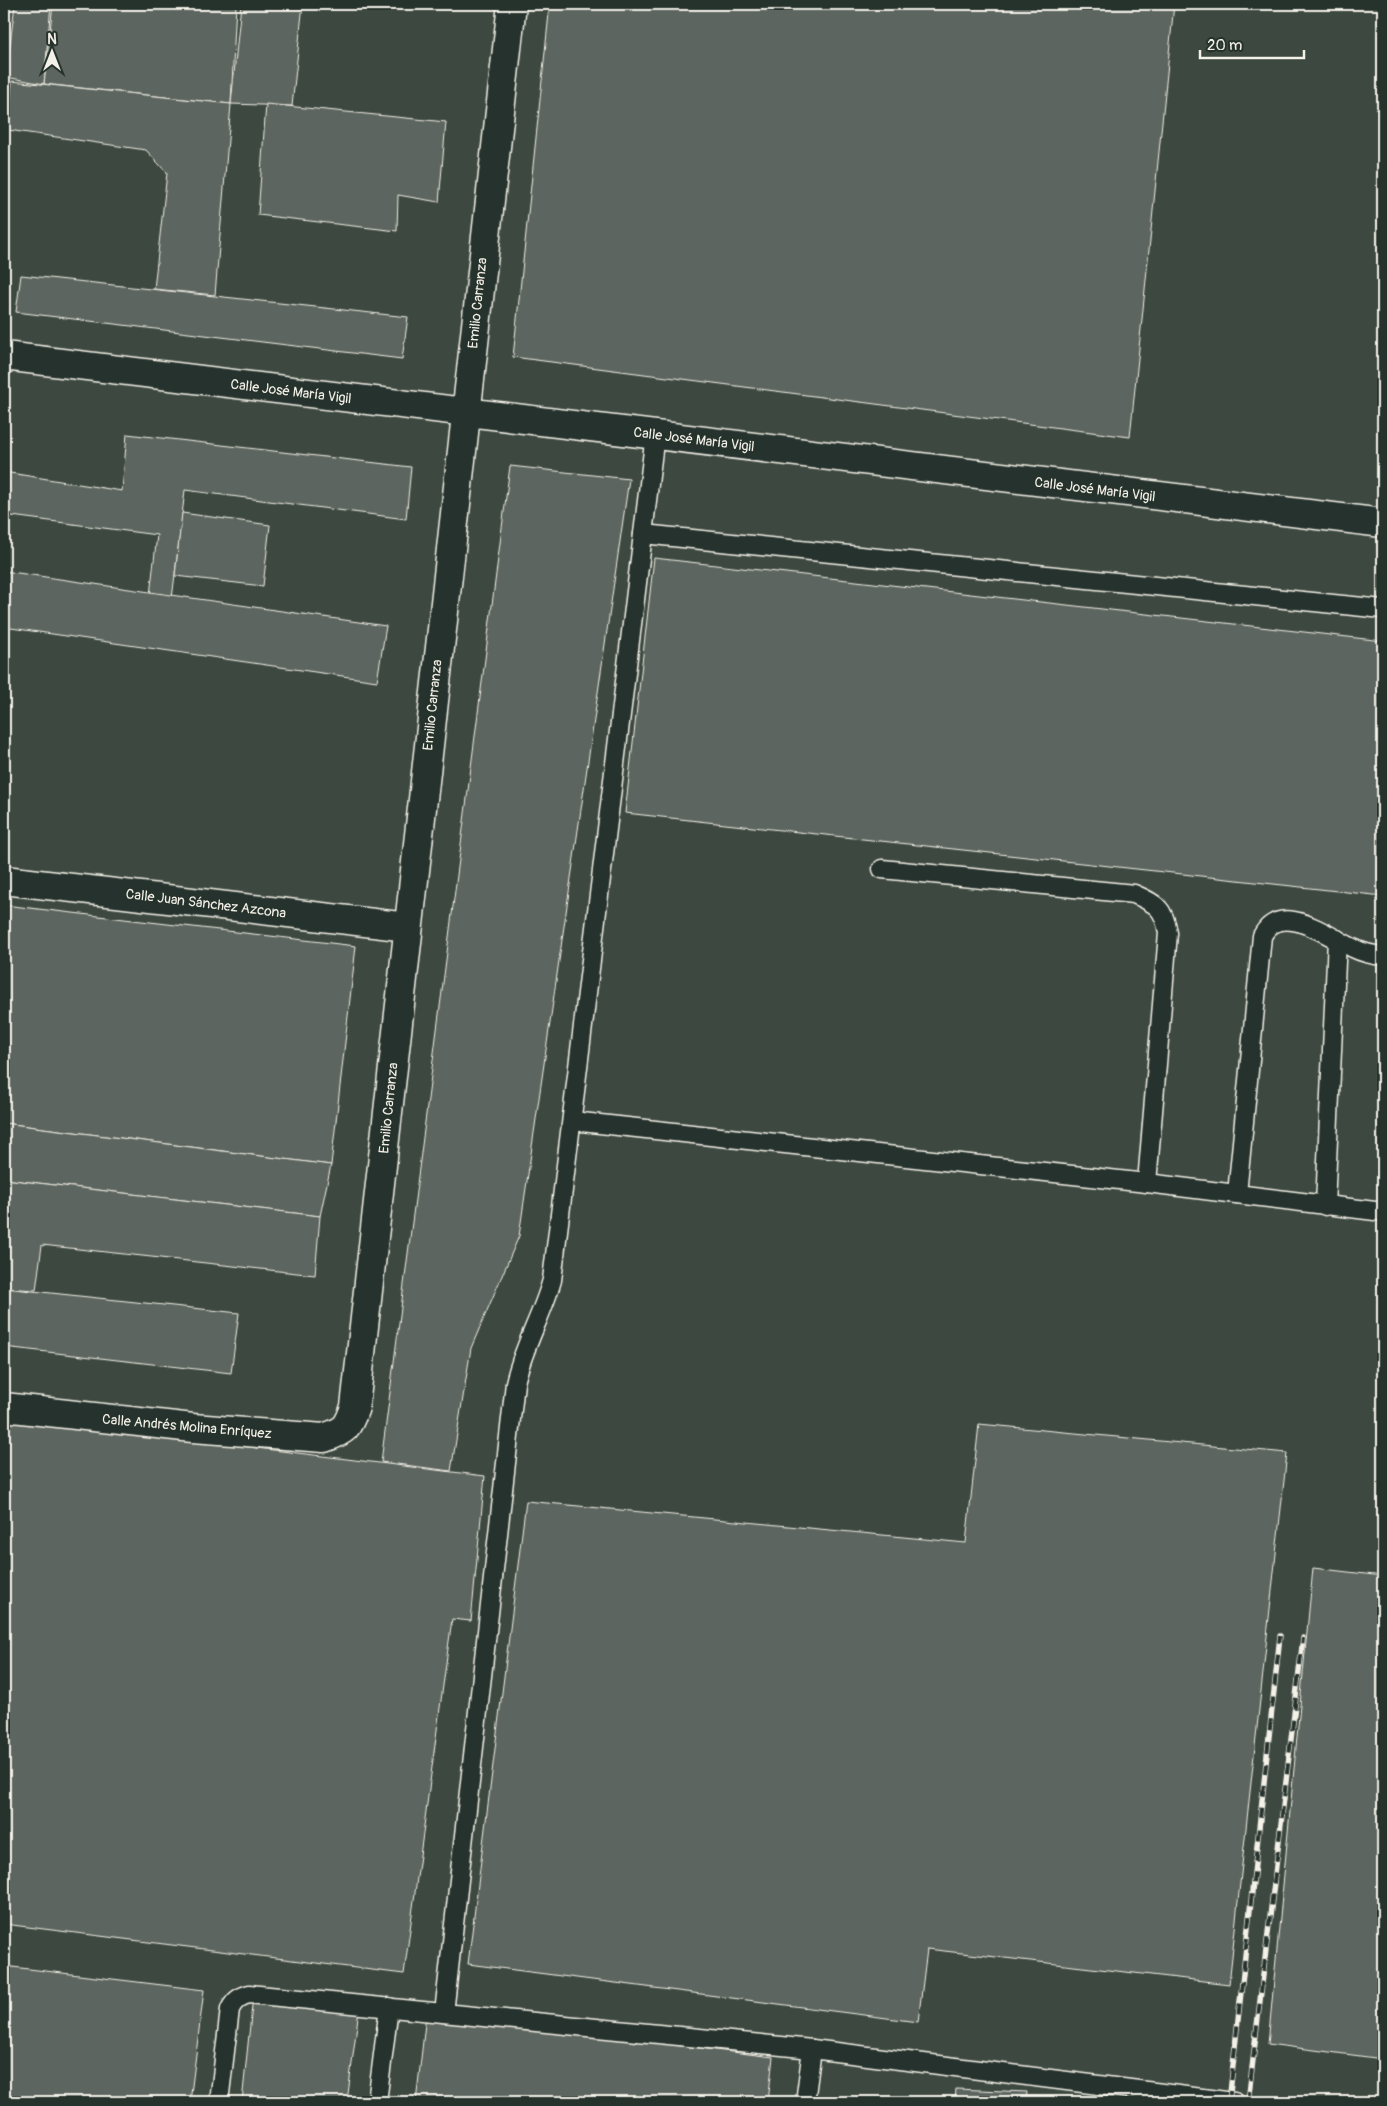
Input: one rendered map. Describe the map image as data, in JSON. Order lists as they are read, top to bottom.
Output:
{
  "streets": {
    "street": [
      "Emilio Carranza",
      "Calle José María Vigil",
      "Calle Juan Sánchez Azcona",
      "Calle Andrés Molina Enríquez"
    ]
  },
  "crossings": [
    ["Emilio Carranza", "Calle José María Vigil"],
    ["Emilio Carranza", "Calle Juan Sánchez Azcona"],
    ["Emilio Carranza", "Calle Andrés Molina Enríquez"]
  ],
  "scale_bar": "20 m",
  "north": "top"
}
